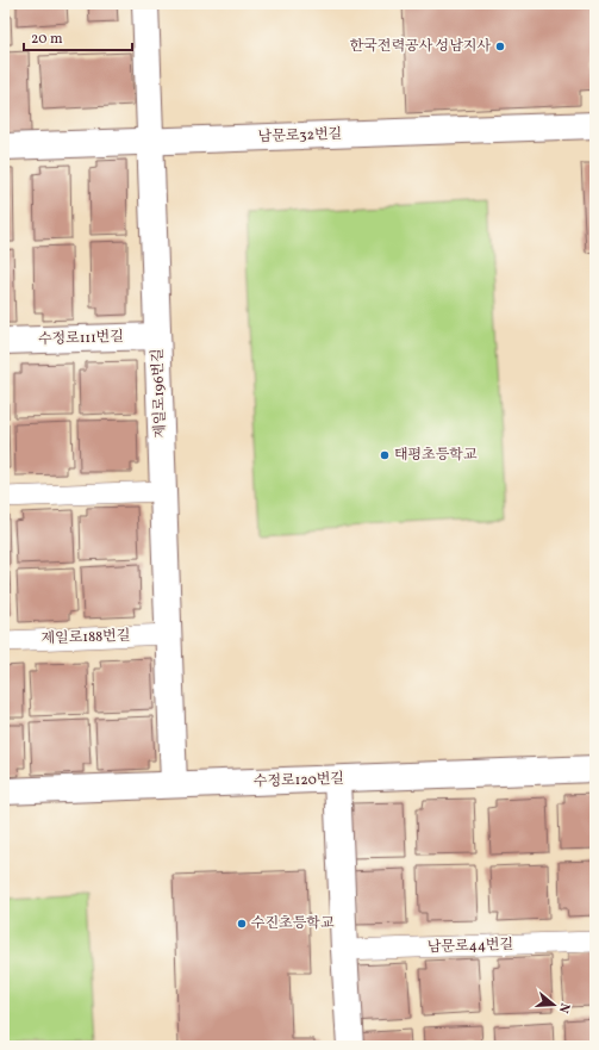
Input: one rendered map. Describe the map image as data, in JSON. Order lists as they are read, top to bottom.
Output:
{
  "streets": {
    "street": [
      "남문로32번길",
      "수정로111번길",
      "제일로196번길",
      "수정로120번길"
    ],
    "lane": ["제일로188번길", "남문로44번길"]
  },
  "crossings": [
    ["남문로32번길", "제일로196번길"],
    ["수정로111번길", "제일로196번길"],
    ["제일로196번길", "제일로188번길"],
    ["제일로196번길", "수정로120번길"]
  ],
  "places": ["한국전력공사 성남지사", "태평초등학교", "수진초등학교"],
  "scale_bar": "20 m",
  "north": "right"
}
